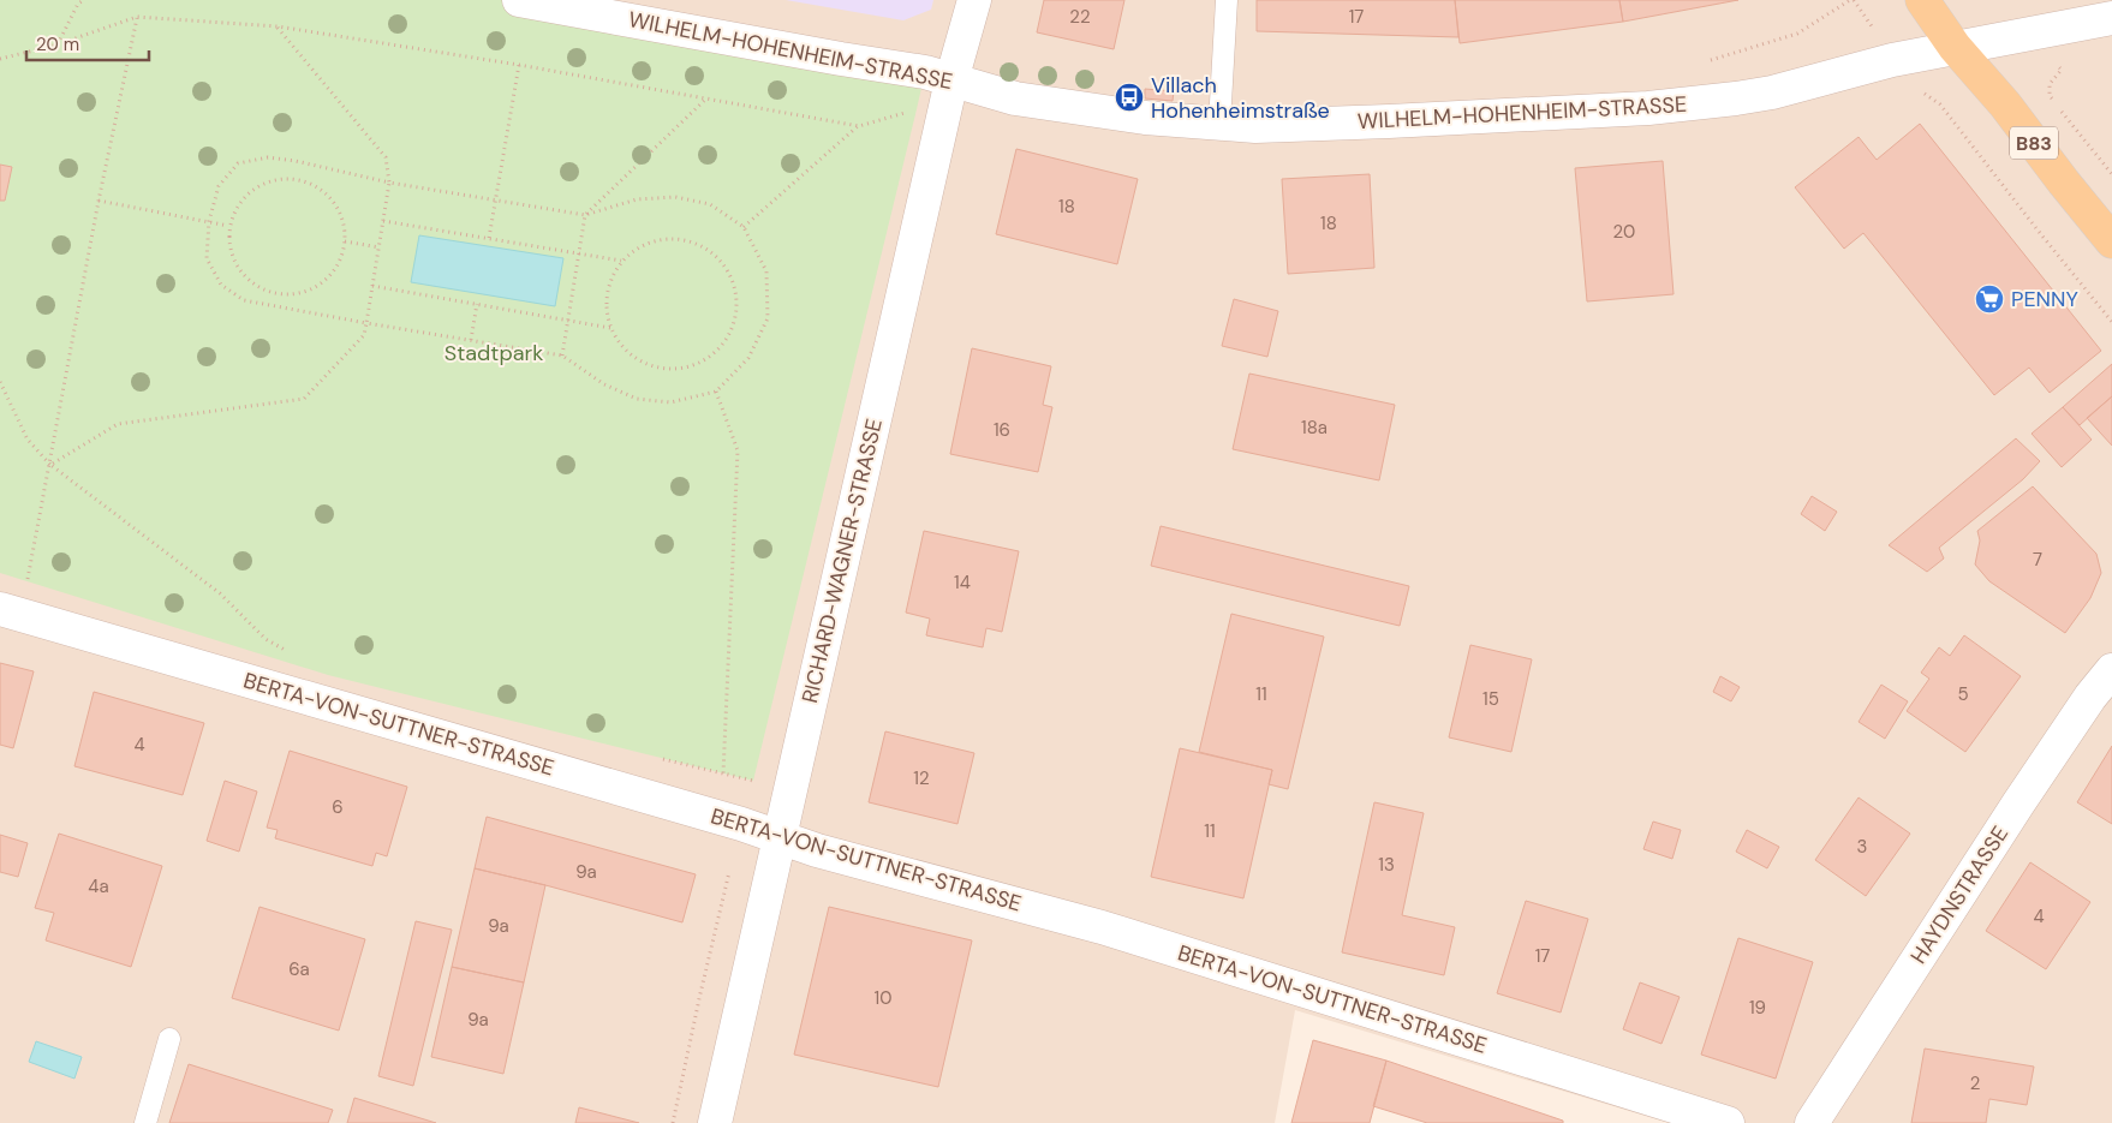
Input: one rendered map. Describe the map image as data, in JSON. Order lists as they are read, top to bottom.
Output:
{
  "streets": {
    "main road": ["B83"],
    "street": [
      "WILHELM-HOHENHEIM-STRASSE",
      "RICHARD-WAGNER-STRASSE",
      "BERTA-VON-SUTTNER-STRASSE",
      "HAYDNSTRASSE"
    ]
  },
  "crossings": [
    ["WILHELM-HOHENHEIM-STRASSE", "B83"],
    ["WILHELM-HOHENHEIM-STRASSE", "RICHARD-WAGNER-STRASSE"],
    ["RICHARD-WAGNER-STRASSE", "BERTA-VON-SUTTNER-STRASSE"]
  ],
  "parks": ["Stadtpark"],
  "places": {
    "bus stop": ["Villach Hohenheimstraße"],
    "supermarket": ["PENNY"]
  },
  "house_numbers": [
    "22",
    "17",
    "18",
    "18",
    "20",
    "18a",
    "16",
    "7",
    "14",
    "11",
    "5",
    "15",
    "4",
    "12",
    "6",
    "11",
    "3",
    "13",
    "9a",
    "4a",
    "4",
    "9a",
    "17",
    "6a",
    "10",
    "19",
    "9a",
    "2"
  ],
  "scale_bar": "20 m"
}
